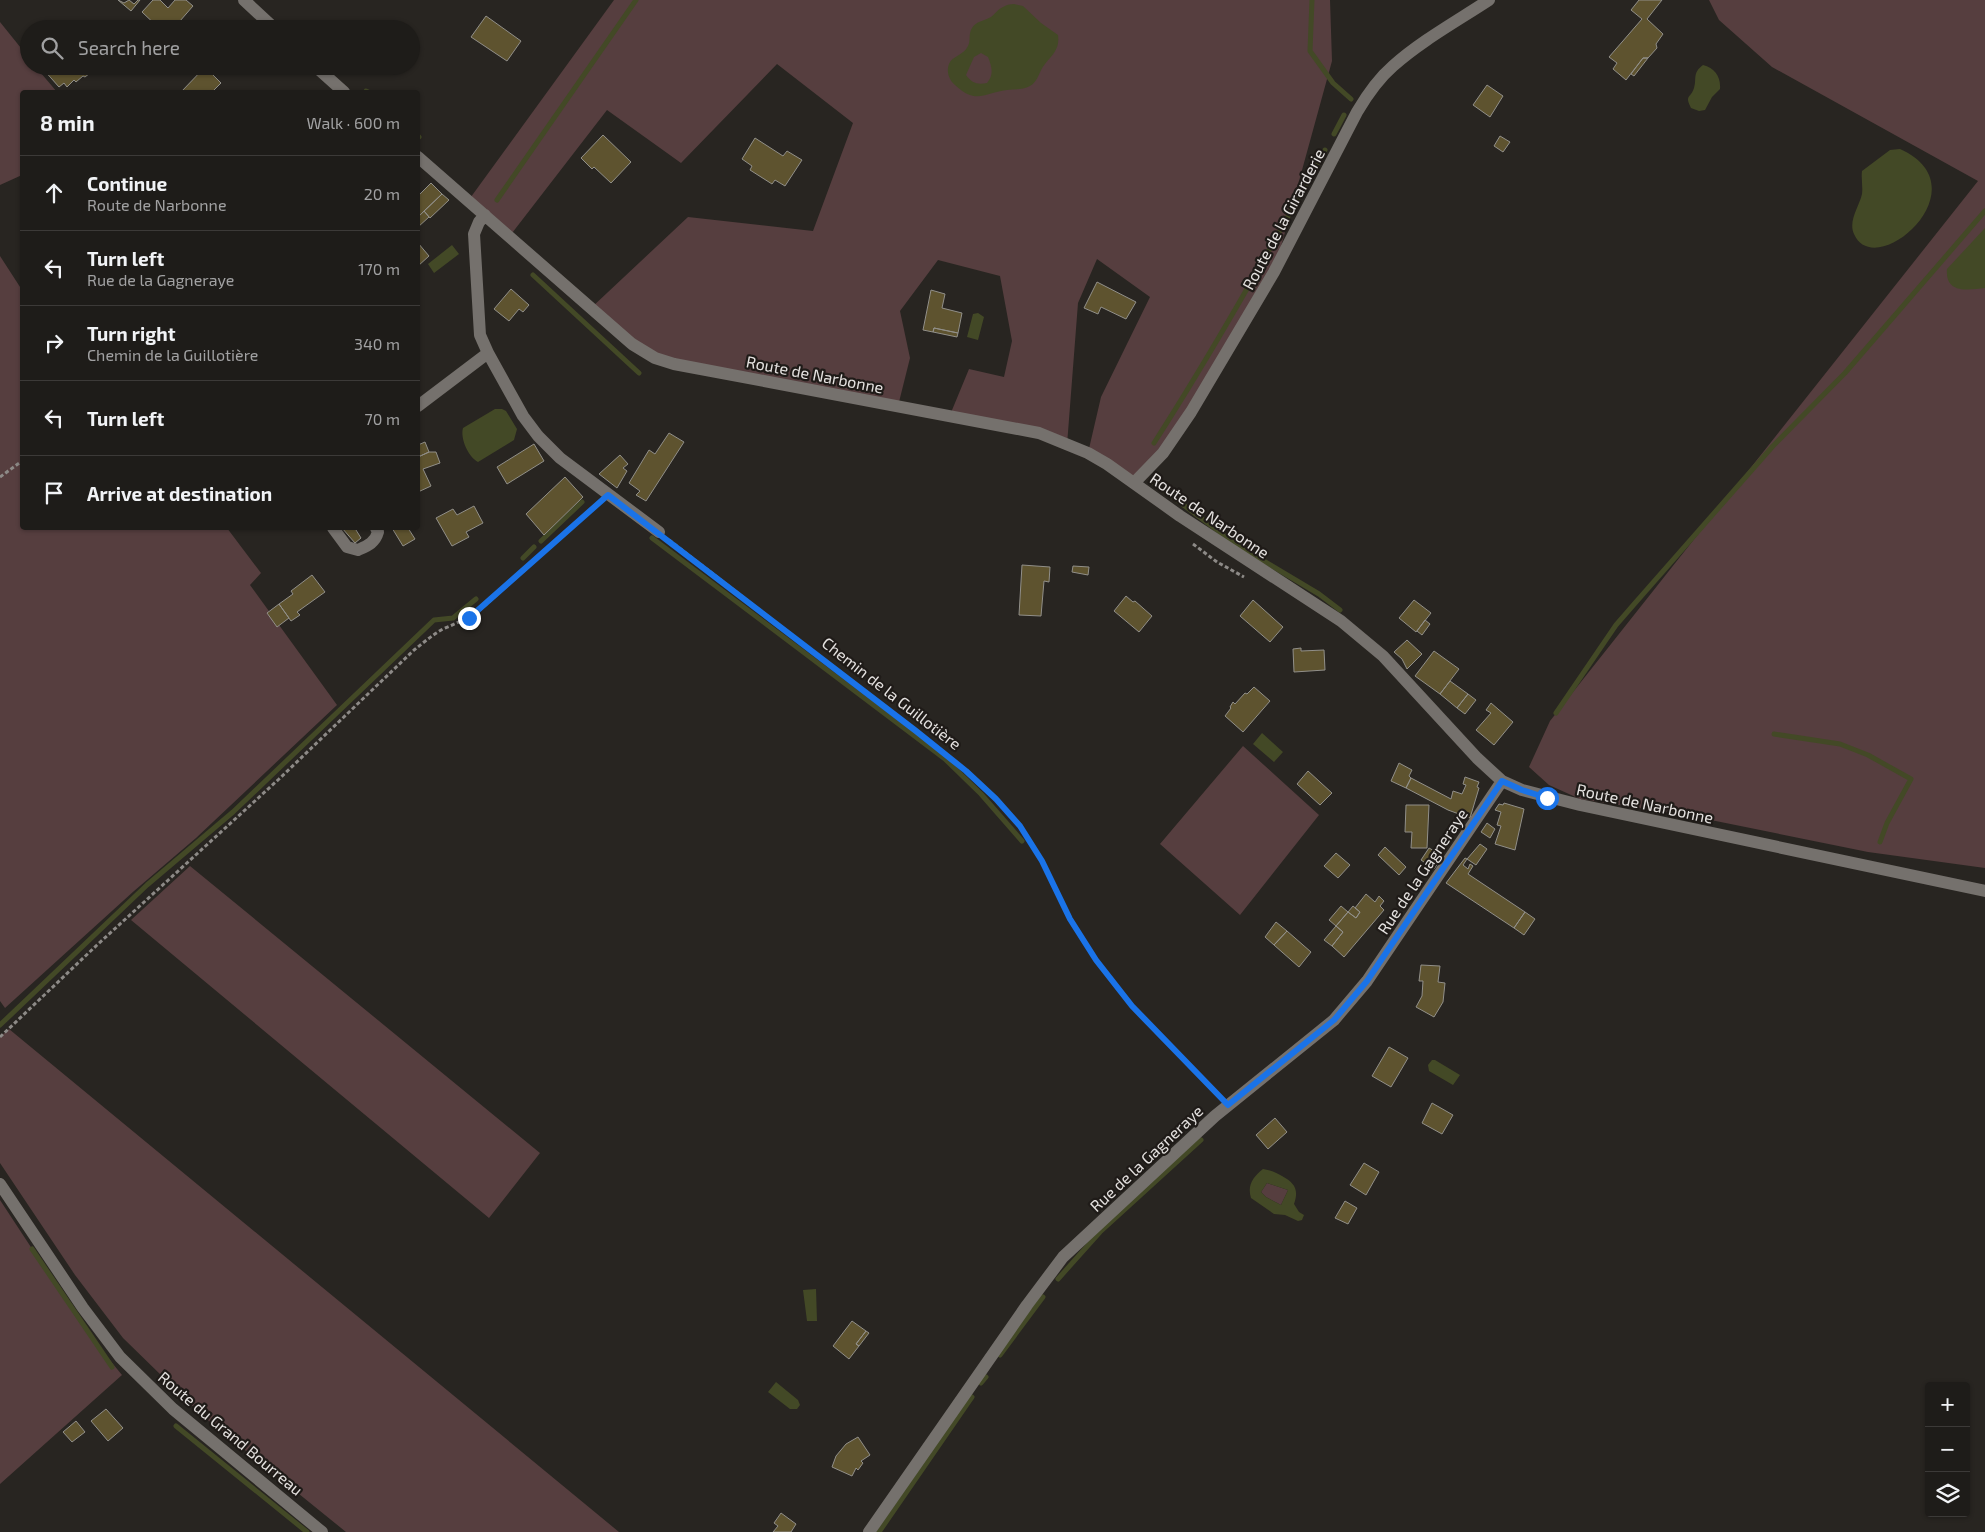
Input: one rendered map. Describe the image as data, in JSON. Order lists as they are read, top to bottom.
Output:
{
  "streets": {
    "street": [
      "Route de la Girarderie",
      "Route de Narbonne",
      "Rue de la Gagneraye",
      "Route du Grand Bourreau"
    ],
    "path": ["Chemin de la Guillotière"]
  },
  "crossings": [
    ["Route de la Girarderie", "Route de Narbonne"],
    ["Route de Narbonne", "Rue de la Gagneraye"],
    ["Chemin de la Guillotière", "Rue de la Gagneraye"]
  ],
  "page": {
    "search": "Search here",
    "heading": ["8 min", "Walk · 600 m"],
    "list": [
      ["Continue", "Route de Narbonne", "20 m"],
      ["Turn left", "Rue de la Gagneraye", "170 m"],
      ["Turn right", "Chemin de la Guillotière", "340 m"],
      ["Turn left", "70 m"],
      "Arrive at destination"
    ],
    "map_buttons": ["+", "−"]
  }
}
